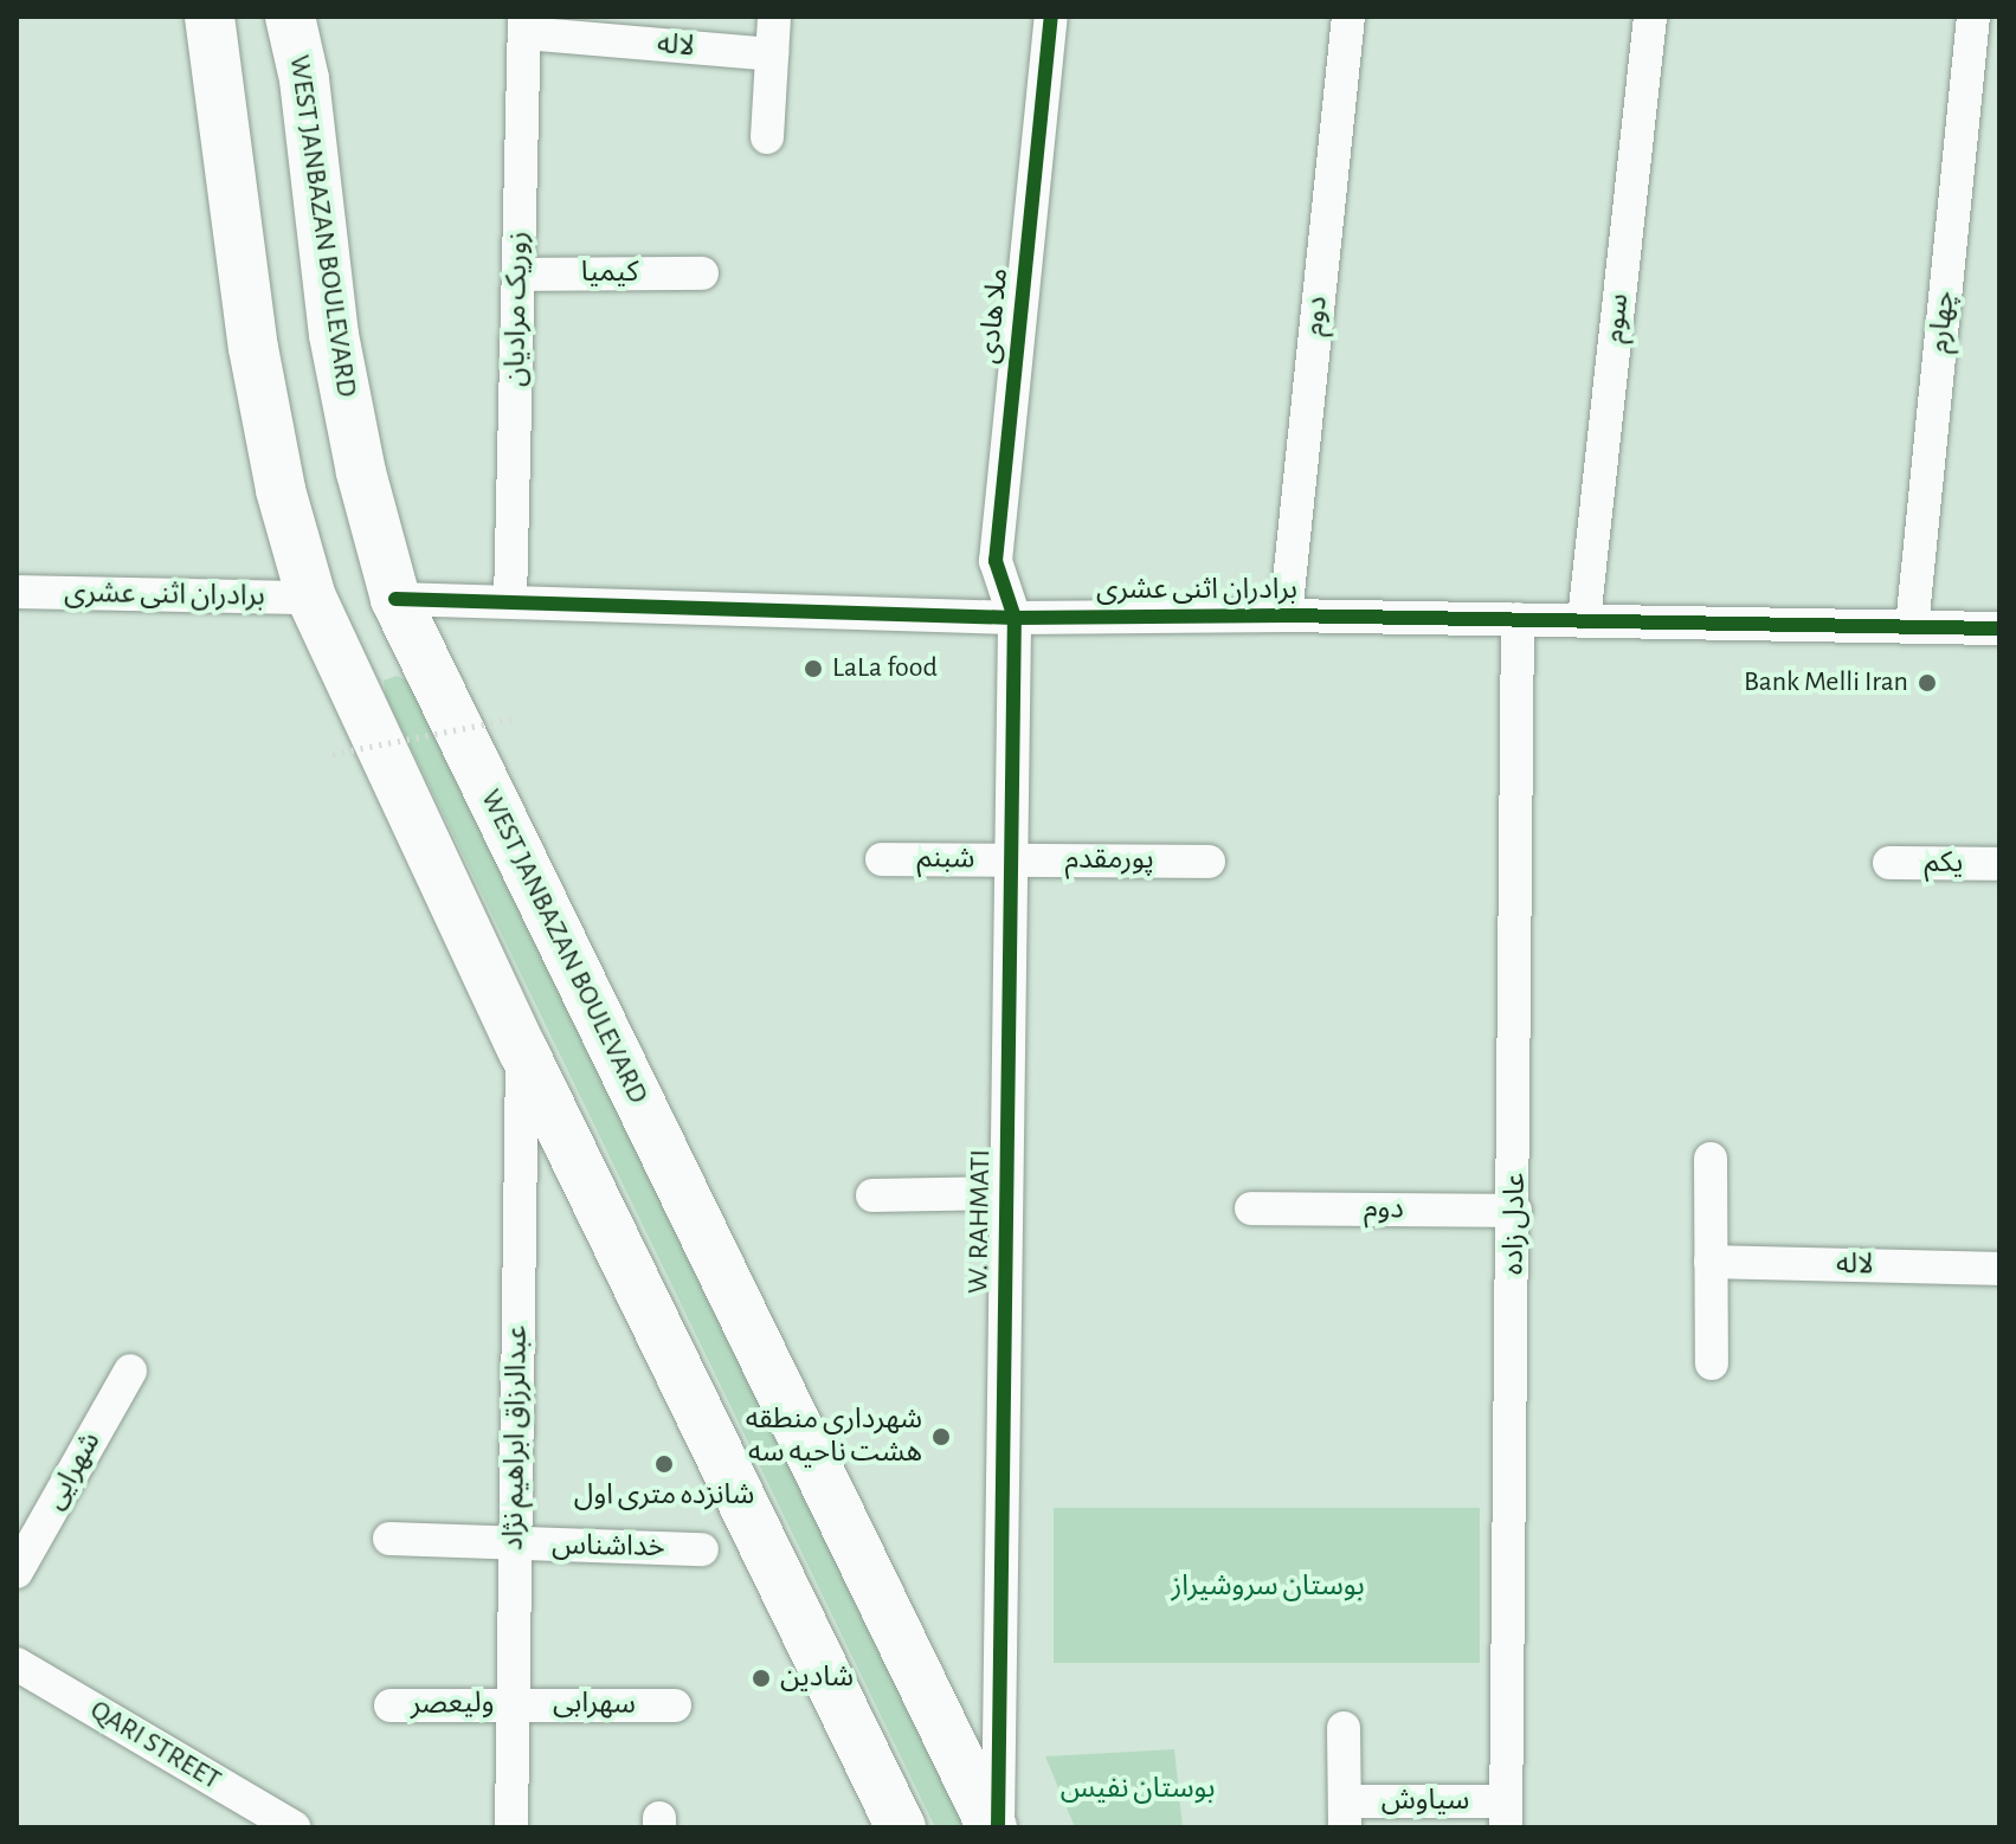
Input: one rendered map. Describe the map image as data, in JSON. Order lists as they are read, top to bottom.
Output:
{
  "streets": {
    "main road": ["WEST JANBAZAN BOULEVARD"],
    "street": [
      "لاله",
      "کیمیا",
      "زوریک مرادیان",
      "ملا هادی",
      "دوم",
      "سوم",
      "چهارم",
      "برادران اثنی عشری",
      "شبنم",
      "پورمقدم",
      "یکم",
      "W. RAHMATI",
      "عادل زاده",
      "عبدالرزاق ابراهیم نژاد",
      "شهرایی",
      "خداشناس",
      "ولیعصر",
      "سهرابی",
      "QARI STREET",
      "سیاوش"
    ]
  },
  "crossings": [
    ["لاله", "زوریک مرادیان"],
    ["WEST JANBAZAN BOULEVARD", "برادران اثنی عشری"],
    ["WEST JANBAZAN BOULEVARD", "W. RAHMATI"],
    ["کیمیا", "زوریک مرادیان"],
    ["زوریک مرادیان", "برادران اثنی عشری"],
    ["ملا هادی", "برادران اثنی عشری"],
    ["ملا هادی", "W. RAHMATI"],
    ["دوم", "برادران اثنی عشری"],
    ["دوم", "عادل زاده"],
    ["سوم", "برادران اثنی عشری"],
    ["چهارم", "برادران اثنی عشری"],
    ["برادران اثنی عشری", "W. RAHMATI"],
    ["برادران اثنی عشری", "عادل زاده"],
    ["شبنم", "پورمقدم"],
    ["شبنم", "W. RAHMATI"],
    ["پورمقدم", "W. RAHMATI"],
    ["عادل زاده", "سیاوش"],
    ["عبدالرزاق ابراهیم نژاد", "خداشناس"],
    ["عبدالرزاق ابراهیم نژاد", "ولیعصر"],
    ["عبدالرزاق ابراهیم نژاد", "سهرابی"],
    ["ولیعصر", "سهرابی"]
  ],
  "parks": ["بوستان سروشیراز", "بوستان نفیس"],
  "places": [
    "LaLa food",
    "Bank Melli Iran",
    "شهرداری منطقه هشت ناحیه سه",
    "شانزده متری اول",
    "شادین"
  ]
}
